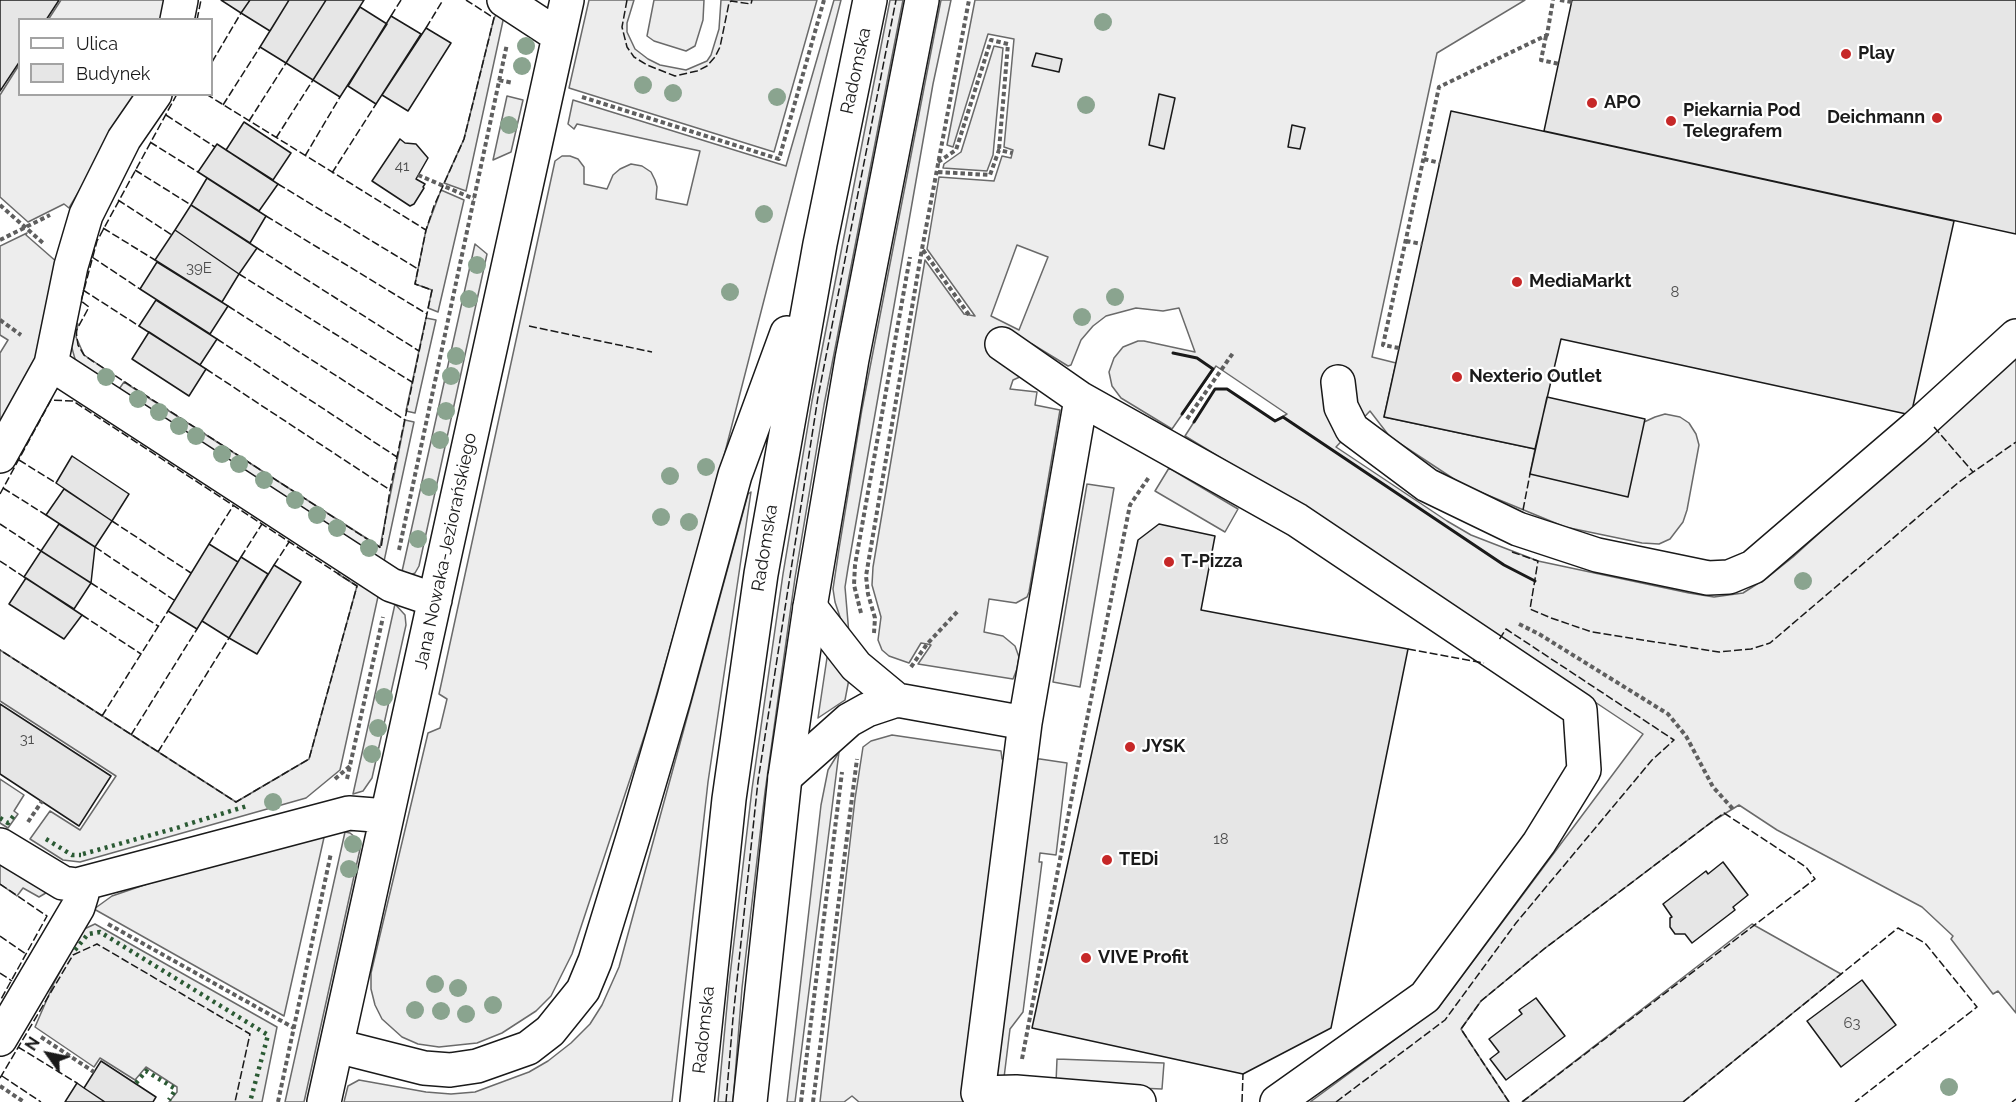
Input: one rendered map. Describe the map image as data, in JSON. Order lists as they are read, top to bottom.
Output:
{
  "streets": {
    "main road": ["Radomska", "Jana Nowaka-Jeziorańskiego"]
  },
  "places": [
    "Play",
    "APO",
    "Deichmann",
    "Piekarnia Pod Telegrafem",
    "MediaMarkt",
    "Nexterio Outlet",
    "T-Pizza",
    "JYSK",
    "TEDi",
    "VIVE Profit"
  ],
  "house_numbers": [
    "41",
    "39E",
    "8",
    "31",
    "18",
    "63"
  ],
  "legend": ["Ulica", "Budynek"],
  "north": "top left"
}
